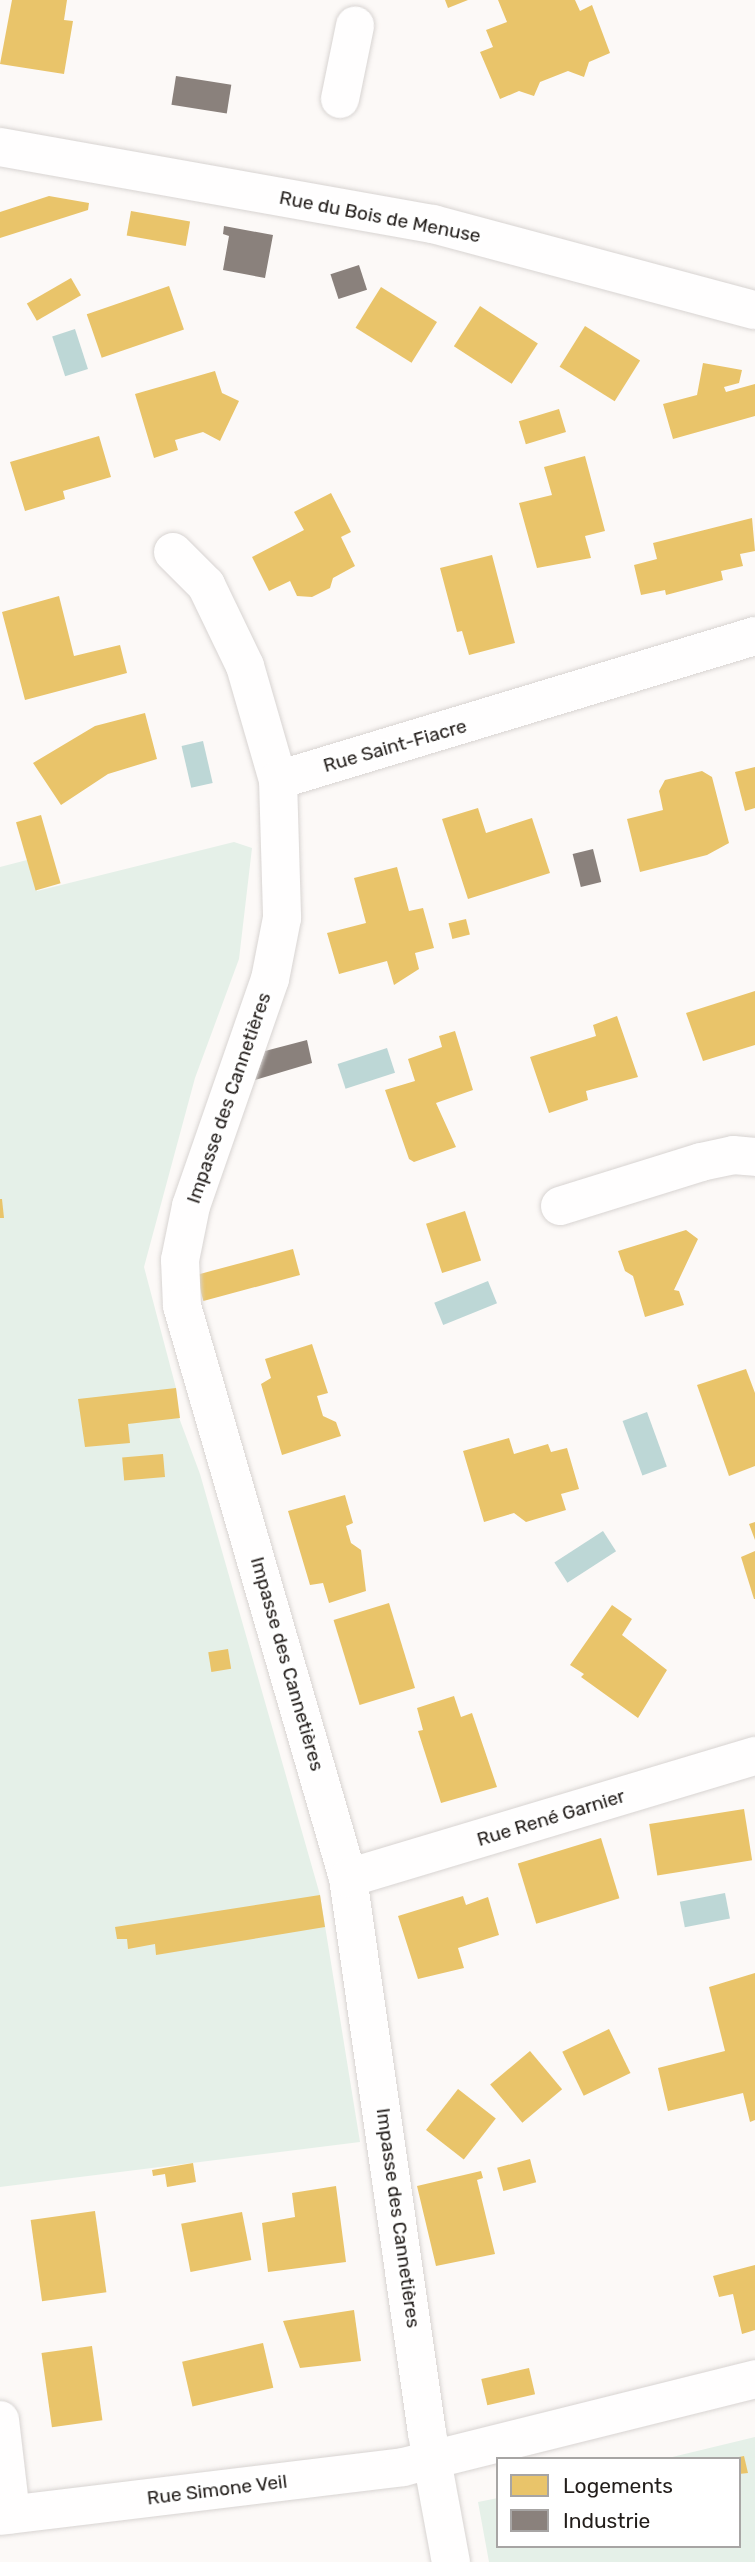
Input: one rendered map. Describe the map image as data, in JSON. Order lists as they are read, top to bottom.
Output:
{
  "streets": {
    "street": [
      "Rue du Bois de Menuse",
      "Rue Saint-Fiacre",
      "Impasse des Cannetières",
      "Rue René Garnier",
      "Rue Simone Veil"
    ]
  },
  "crossings": [
    ["Rue Saint-Fiacre", "Impasse des Cannetières"],
    ["Impasse des Cannetières", "Rue René Garnier"],
    ["Impasse des Cannetières", "Rue Simone Veil"]
  ],
  "legend": ["Logements", "Industrie"]
}
